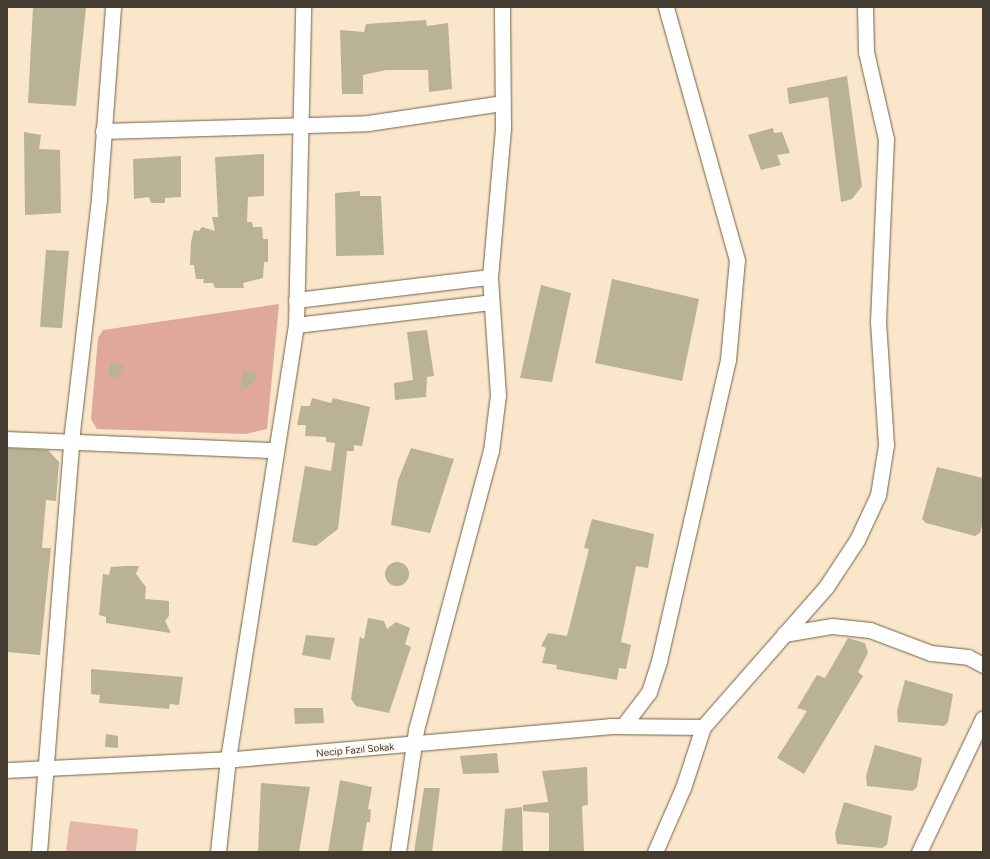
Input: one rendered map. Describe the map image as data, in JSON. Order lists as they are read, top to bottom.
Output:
{
  "streets": {
    "street": ["Necip Fazıl Sokak"]
  }
}
